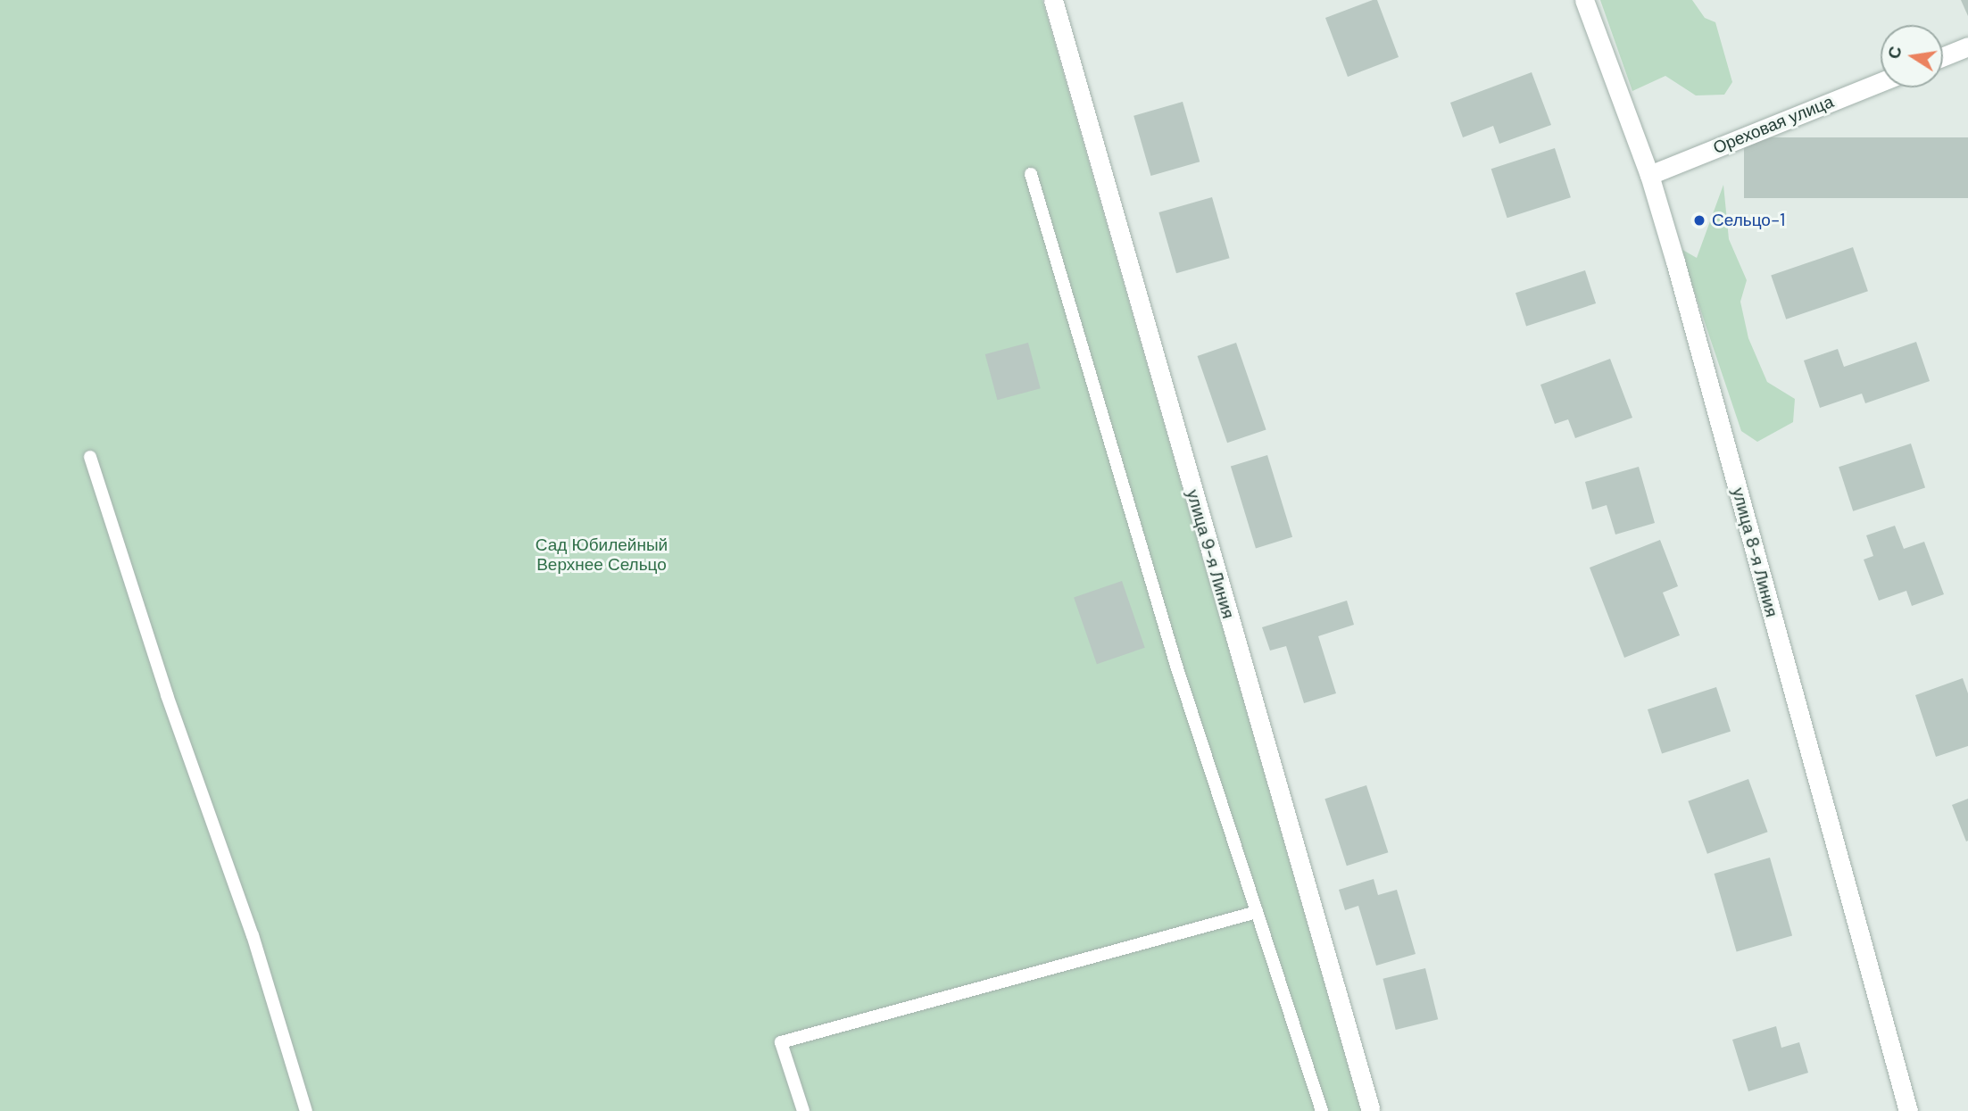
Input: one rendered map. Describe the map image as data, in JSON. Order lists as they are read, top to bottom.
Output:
{
  "streets": {
    "street": ["Ореховая улица", "улица 8-я Линия", "улица 9-я Линия"]
  },
  "crossings": [
    ["Ореховая улица", "улица 8-я Линия"]
  ],
  "parks": ["Сад Юбилейный Верхнее Сельцо"],
  "places": ["Сельцо-1"],
  "north": "left"
}
